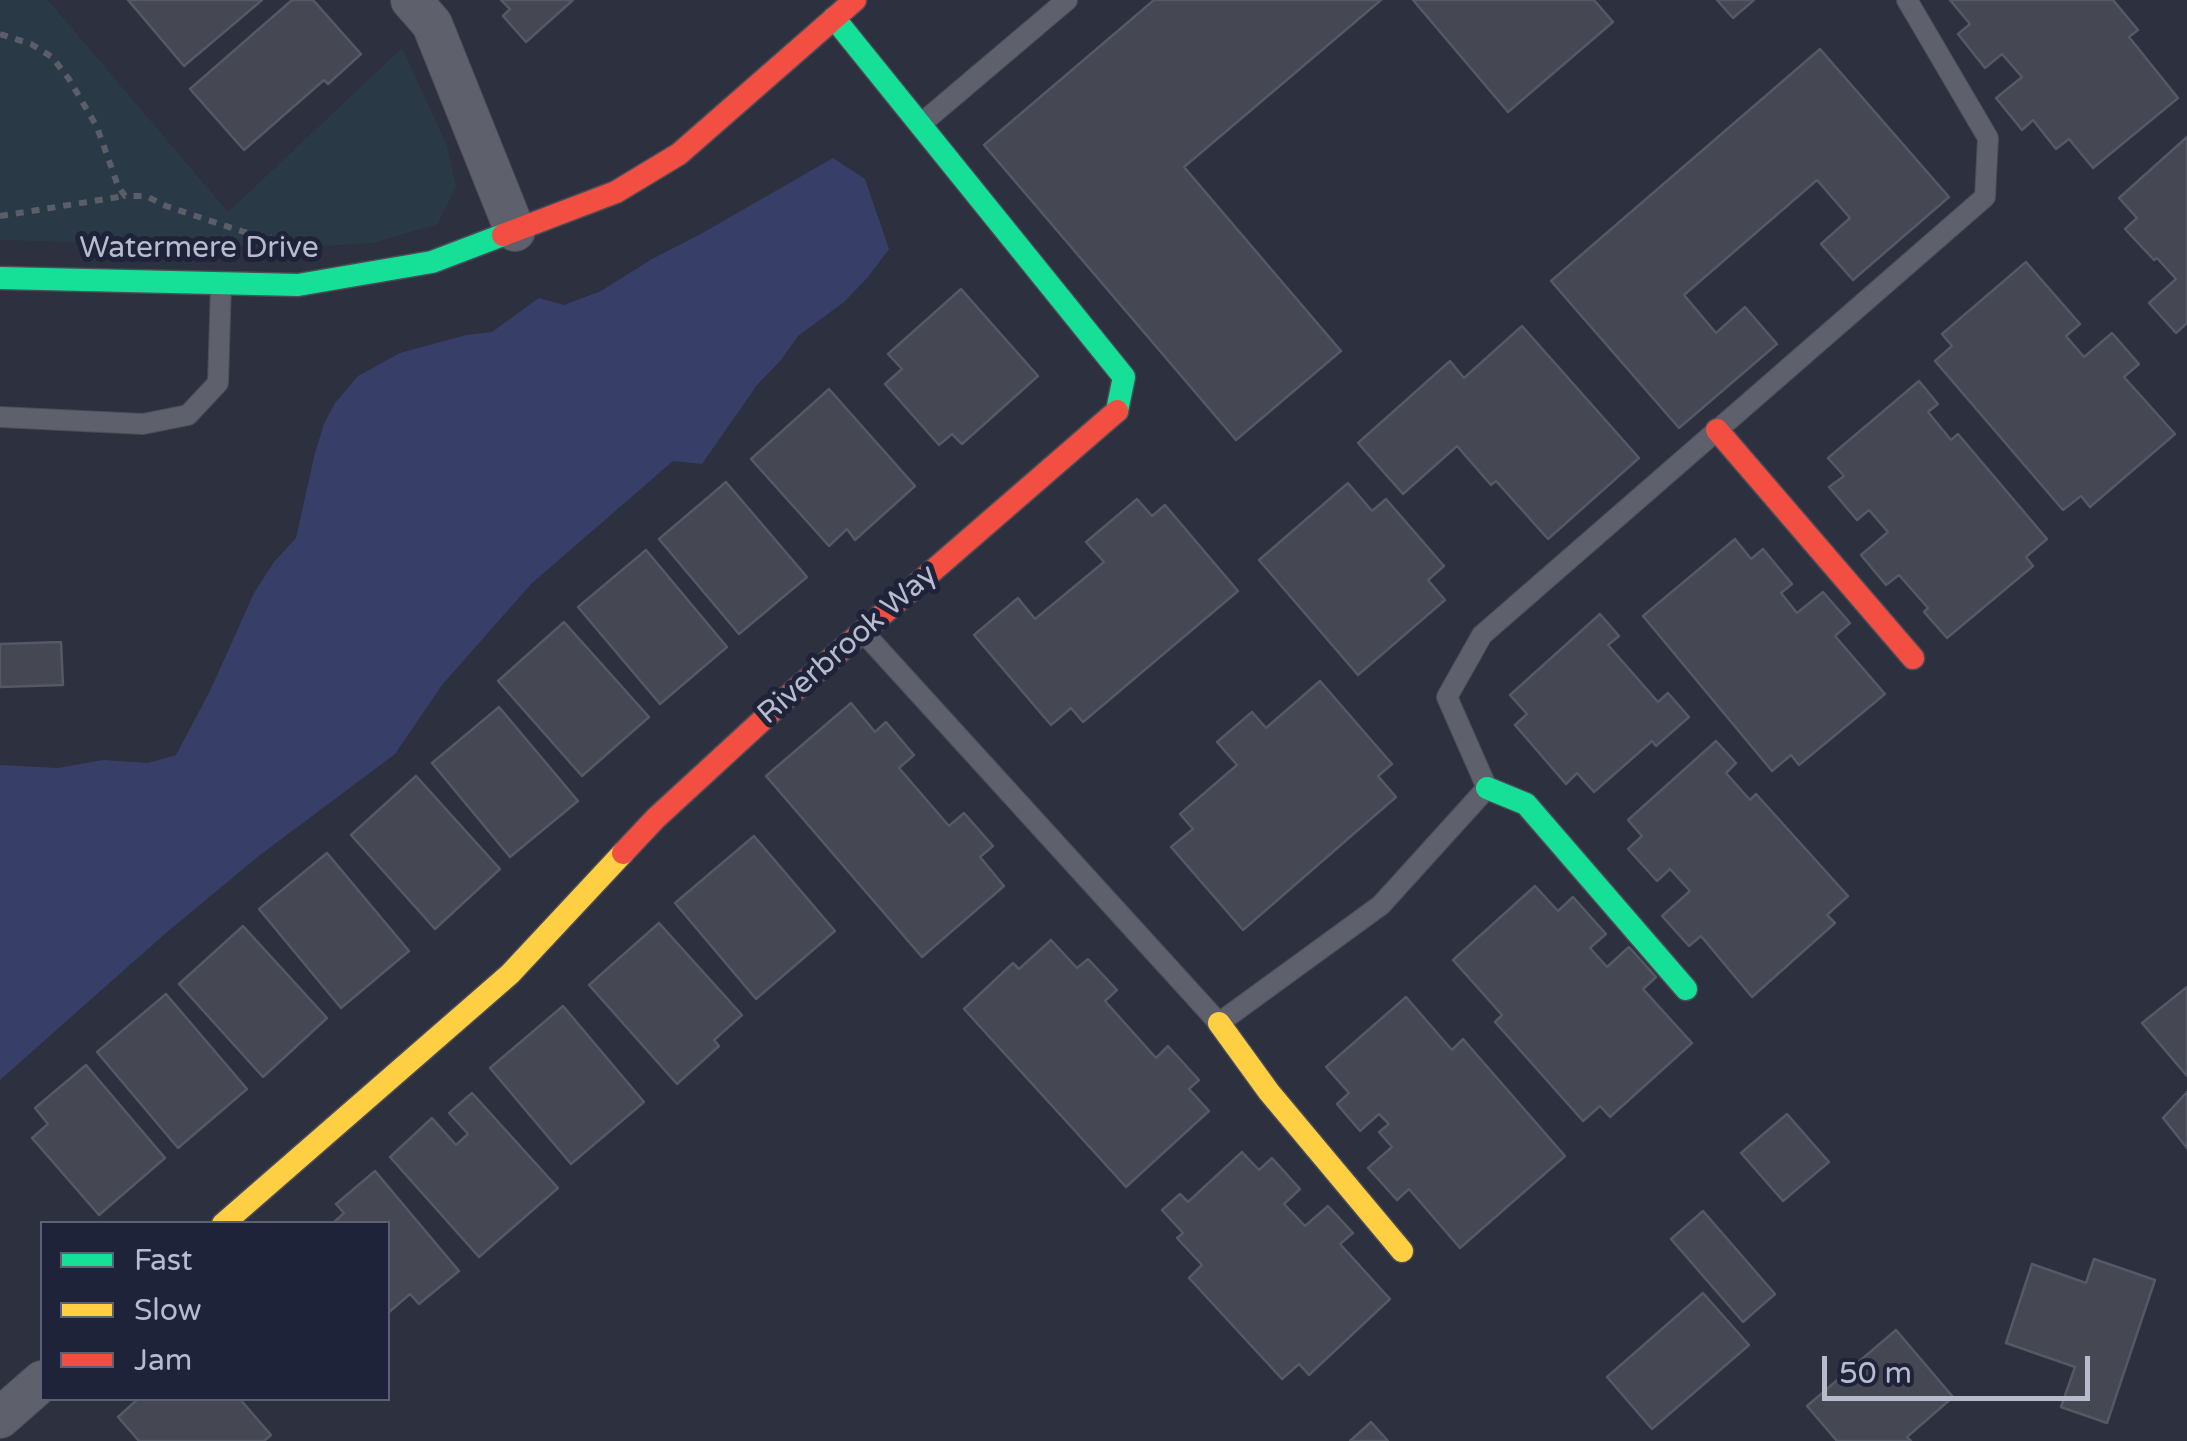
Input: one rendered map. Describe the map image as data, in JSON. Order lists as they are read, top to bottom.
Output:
{
  "streets": {
    "street": ["Watermere Drive", "Riverbrook Way"]
  },
  "crossings": [
    ["Watermere Drive", "Riverbrook Way"]
  ],
  "legend": ["Fast", "Slow", "Jam"],
  "scale_bar": "50 m"
}
